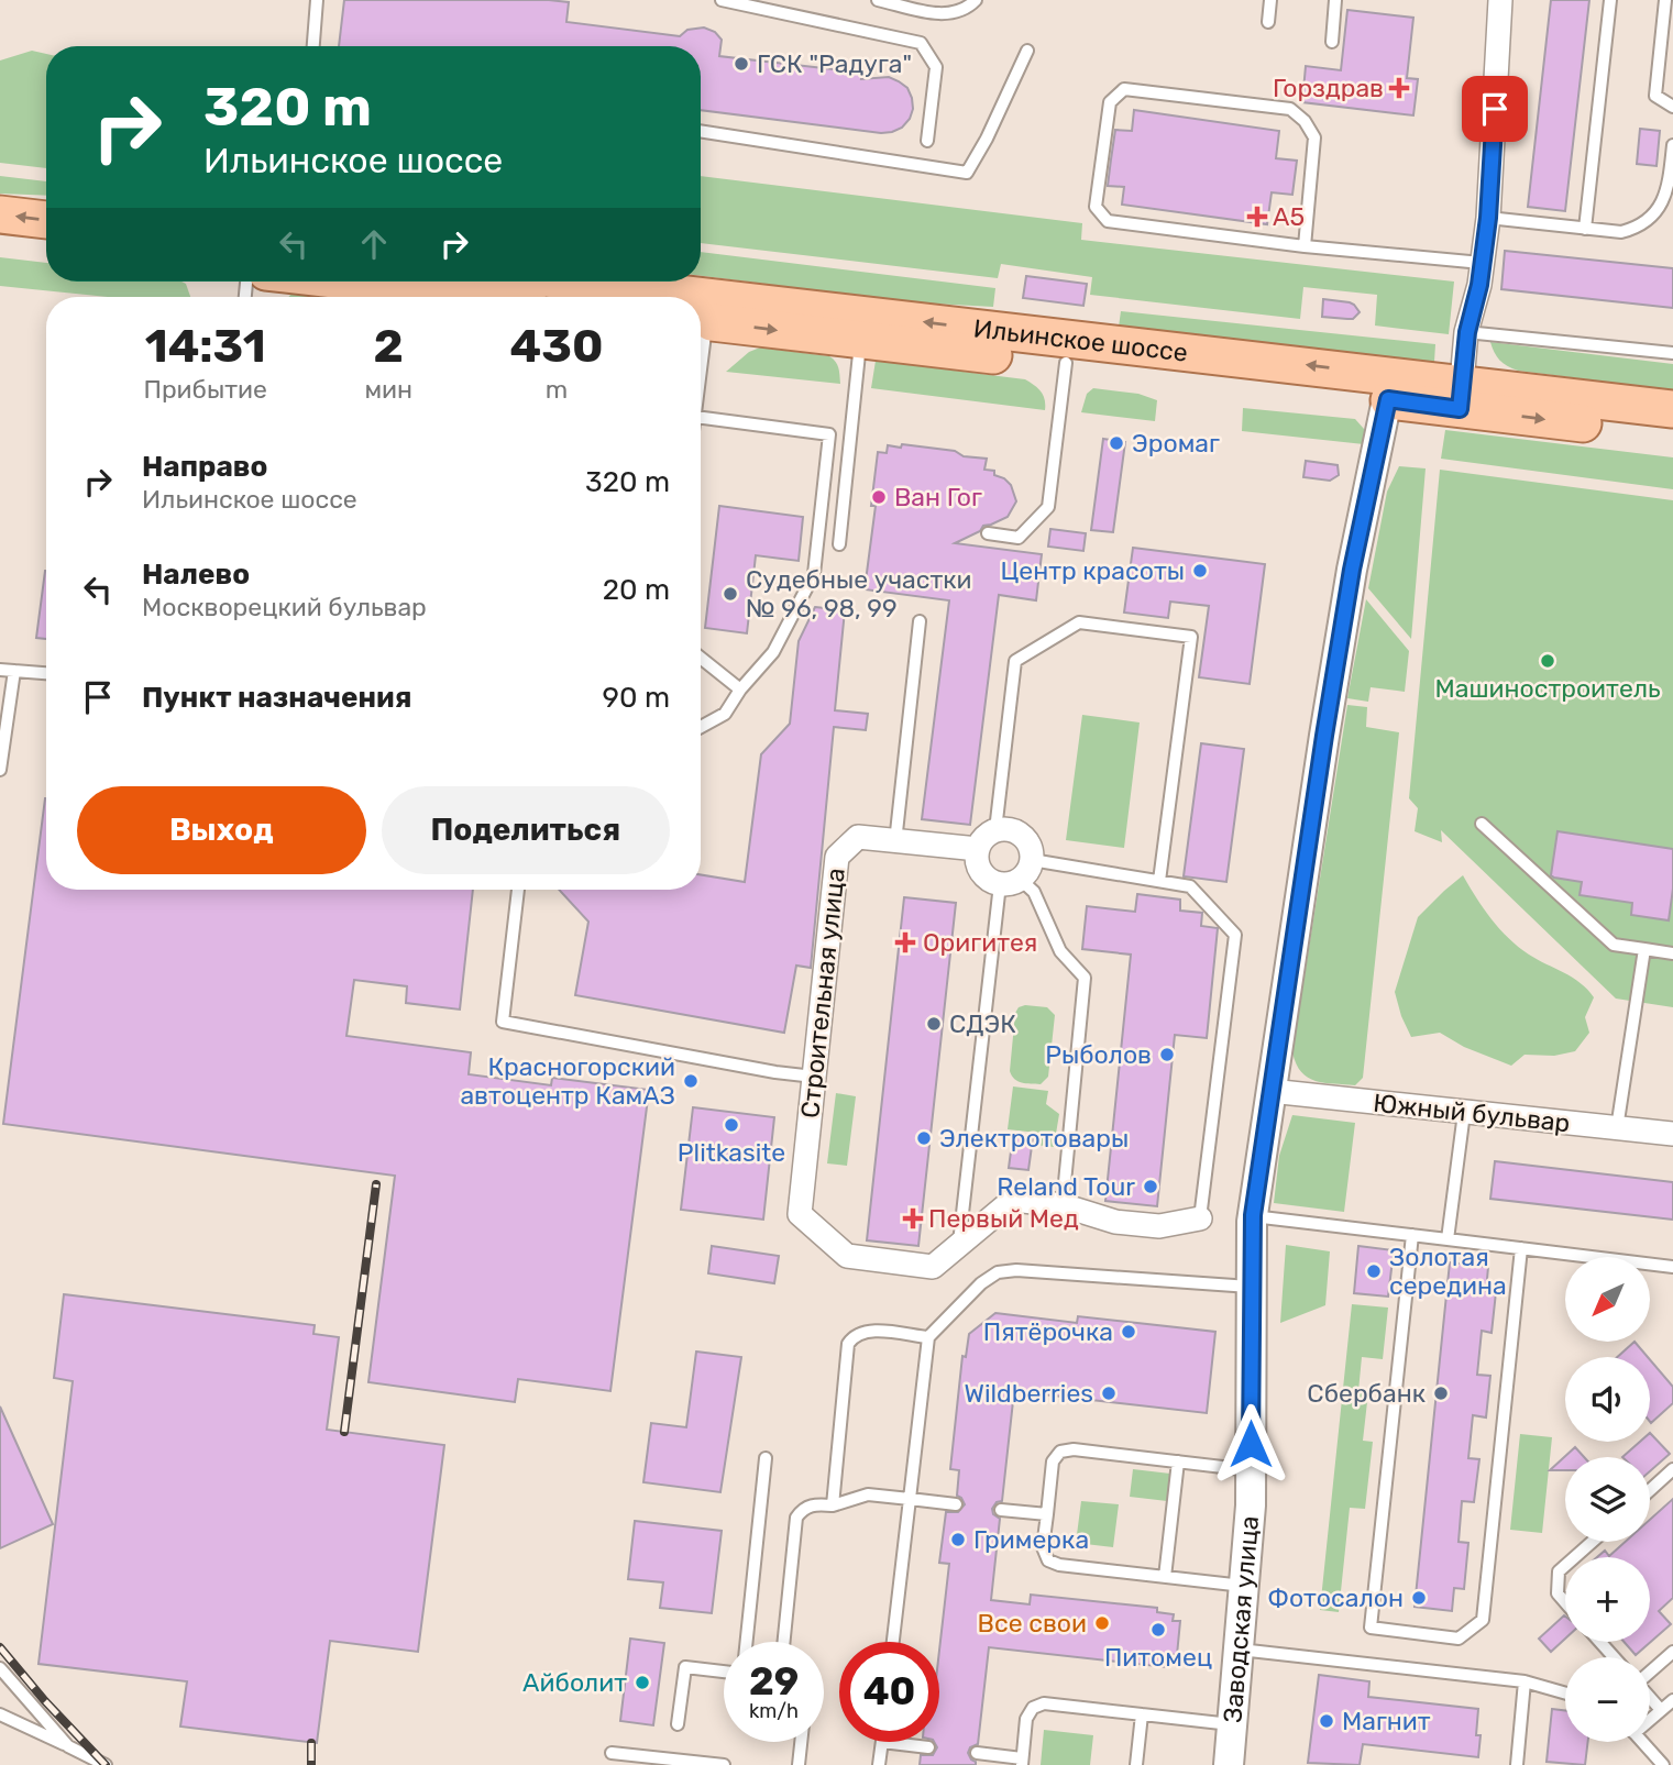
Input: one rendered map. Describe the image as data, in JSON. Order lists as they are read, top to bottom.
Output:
{
  "streets": {
    "main road": ["Ильинское шоссе"],
    "street": ["Строительная улица", "Южный бульвар", "Заводская улица"]
  },
  "crossings": [
    ["Ильинское шоссе", "Заводская улица"],
    ["Южный бульвар", "Заводская улица"]
  ],
  "places": {
    "other": [
      "ГСК \"Радуга\"",
      "Эромаг",
      "Ван Гог",
      "Центр красоты",
      "Судебные участки № 96, 98, 99",
      "Машиностроитель",
      "СДЭК",
      "Рыболов",
      "Красногорский автоцентр КамАЗ",
      "Plitkasite",
      "Электротовары",
      "Reland Tour",
      "Золотая середина",
      "Пятёрочка",
      "Wildberries",
      "Сбербанк",
      "Гримерка",
      "Фотосалон",
      "Все свои",
      "Питомец",
      "Айболит",
      "Магнит"
    ],
    "health": [
      "Горздрав",
      "А5",
      "Оригитея",
      "Первый Мед"
    ]
  },
  "north": "bottom left",
  "page": {
    "turn": ["320 m", "Ильинское шоссе"],
    "eta": [
      "14:31",
      "Прибытие",
      "2",
      "мин",
      "430",
      "m"
    ],
    "list": [
      {
        "name": "Направо",
        "note": "Ильинское шоссе",
        "value": "320 m"
      },
      {
        "name": "Налево",
        "note": "Москворецкий бульвар",
        "value": "20 m"
      },
      {
        "name": "Пункт назначения",
        "value": "90 m"
      }
    ],
    "buttons": ["Выход", "Поделиться"],
    "map_buttons": ["+", "−"],
    "speed": "29 km/h",
    "limit": "40"
  }
}
